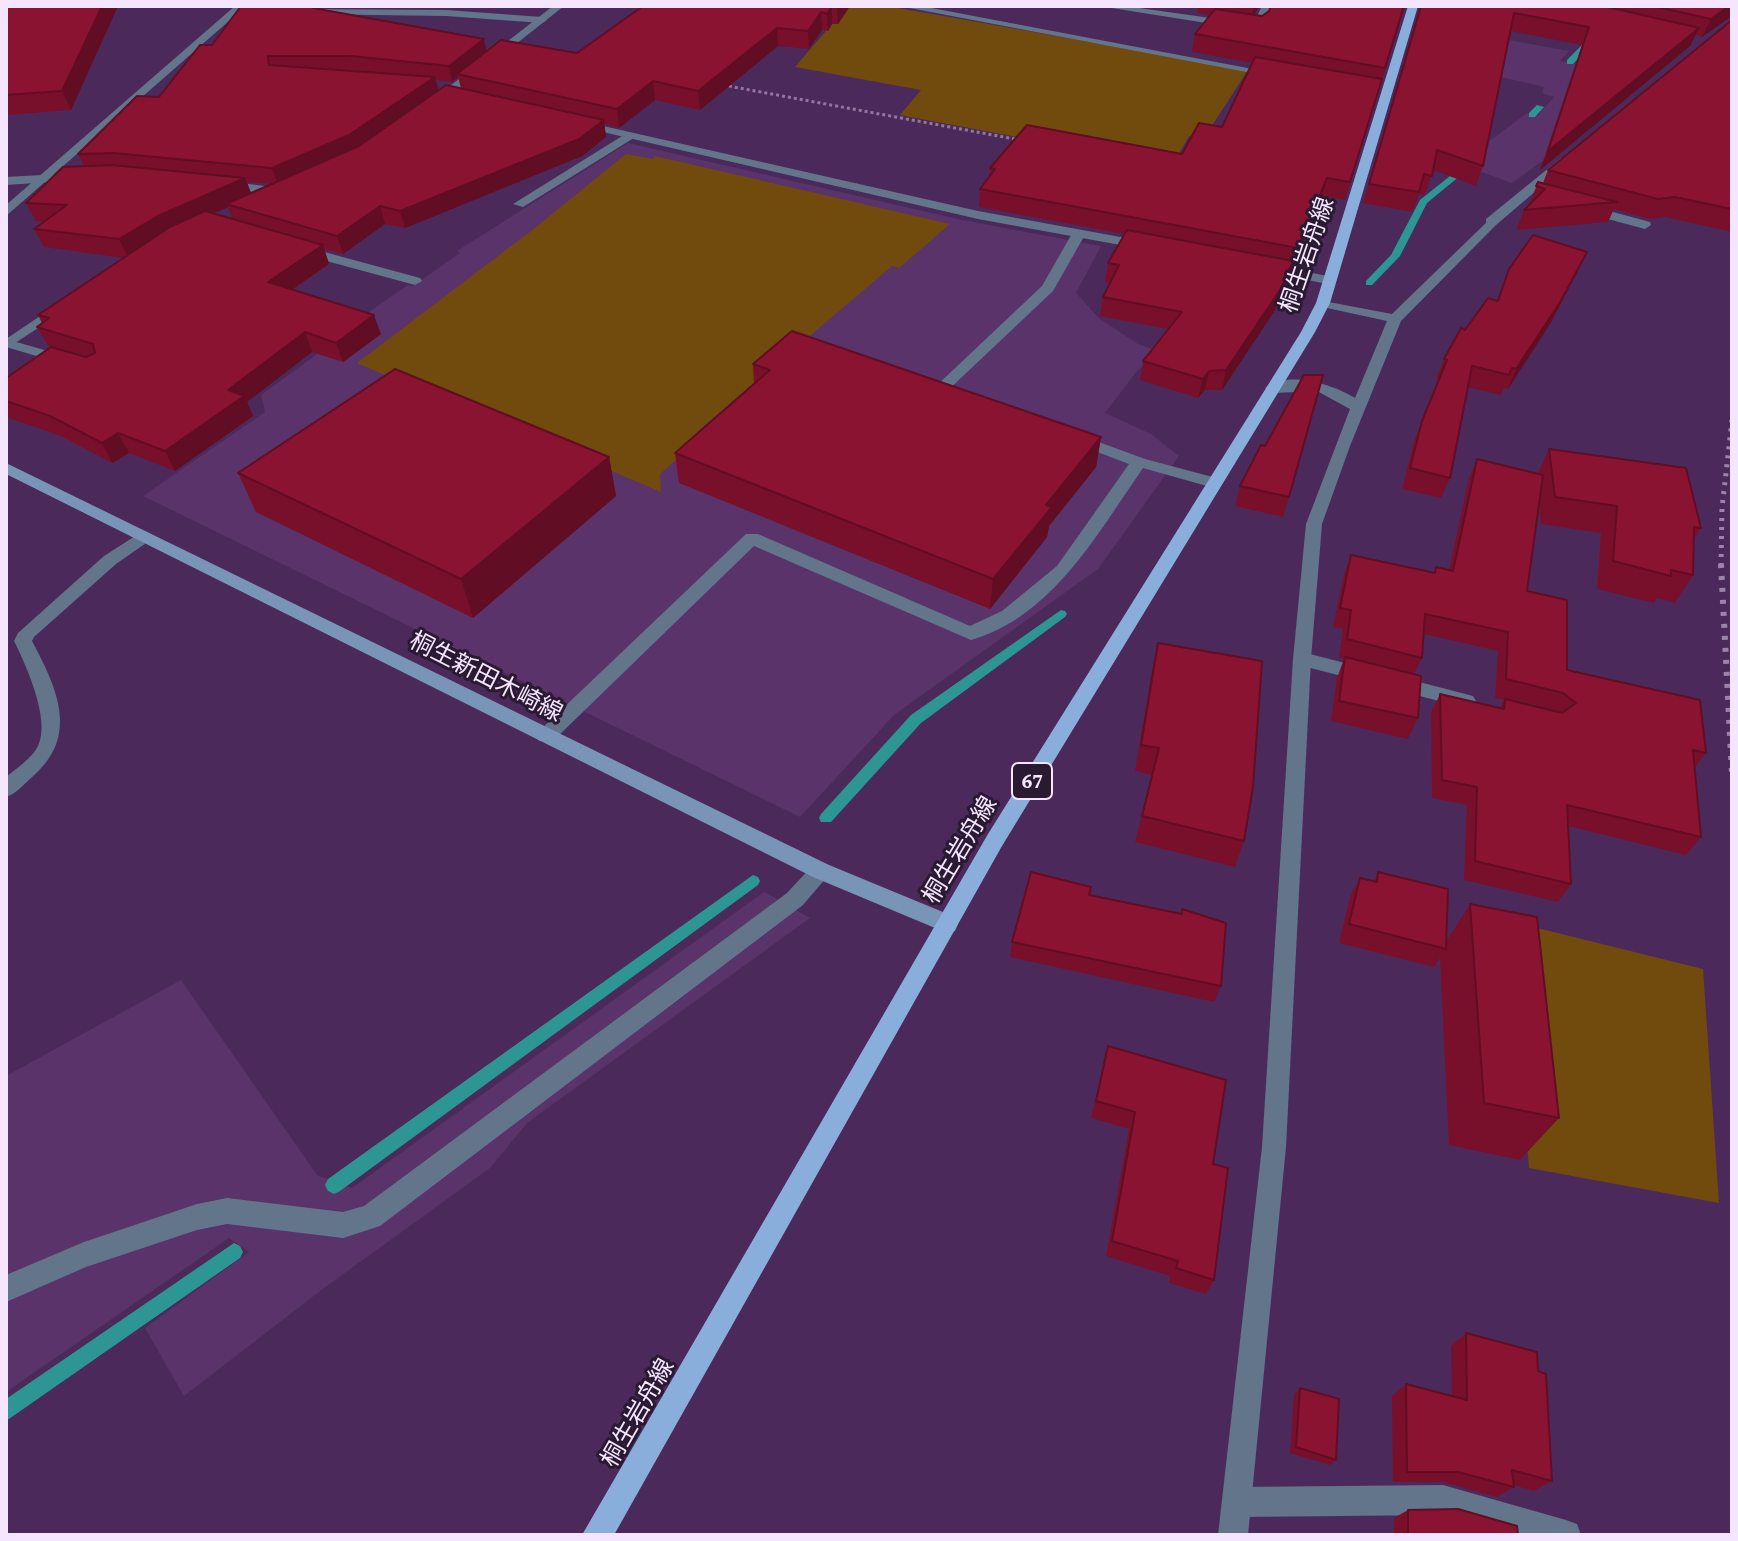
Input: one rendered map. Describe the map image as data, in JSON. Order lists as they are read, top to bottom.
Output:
{
  "streets": {
    "main road": ["桐生岩舟線", "桐生新田木崎線", "67"]
  },
  "crossings": [
    ["桐生岩舟線", "桐生新田木崎線"]
  ]
}
